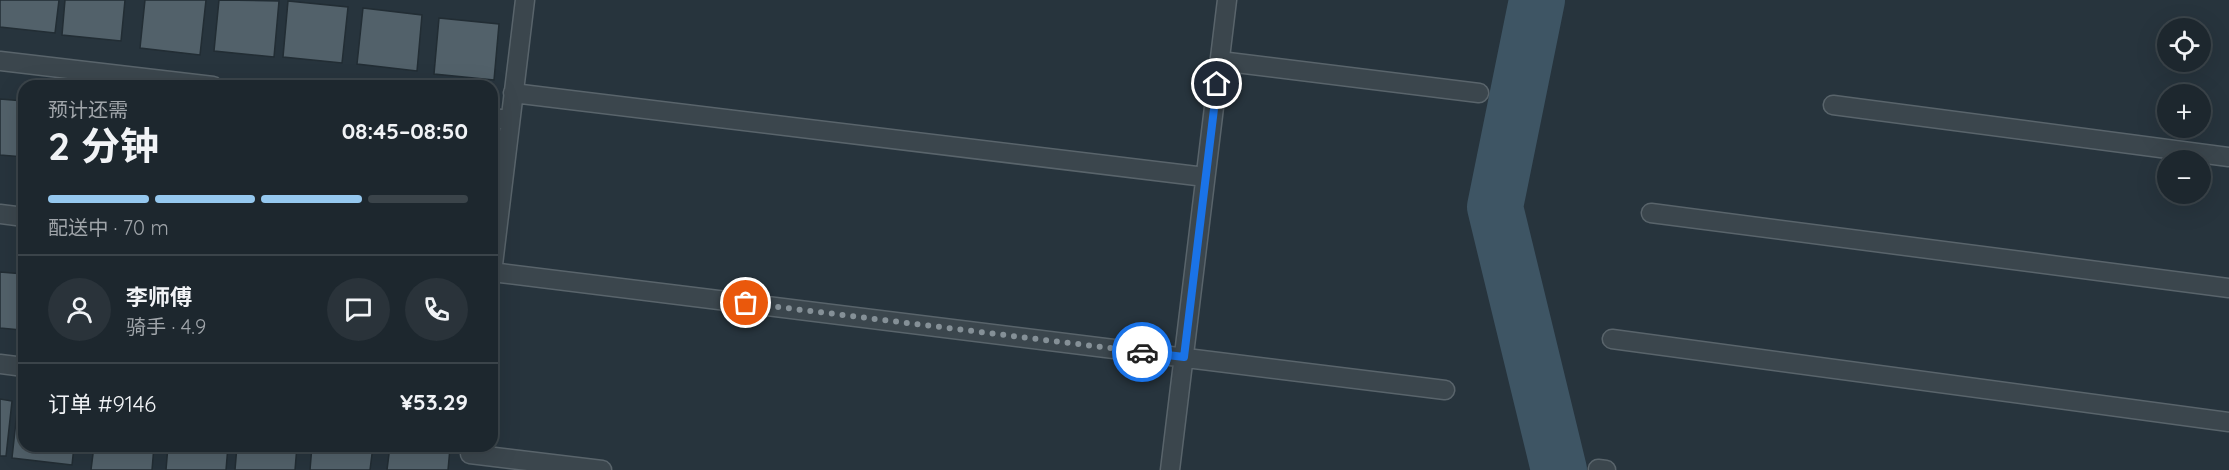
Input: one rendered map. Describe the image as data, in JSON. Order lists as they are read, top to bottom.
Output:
{
  "page": {
    "map_buttons": ["+", "−"],
    "heading": ["2 分钟", "预计还需", "08:45–08:50"],
    "panel": [
      "李师傅",
      "骑手 · 4.9",
      "订单 #9146",
      "¥53.29"
    ],
    "bar": "配送中 · 70 m"
  }
}
